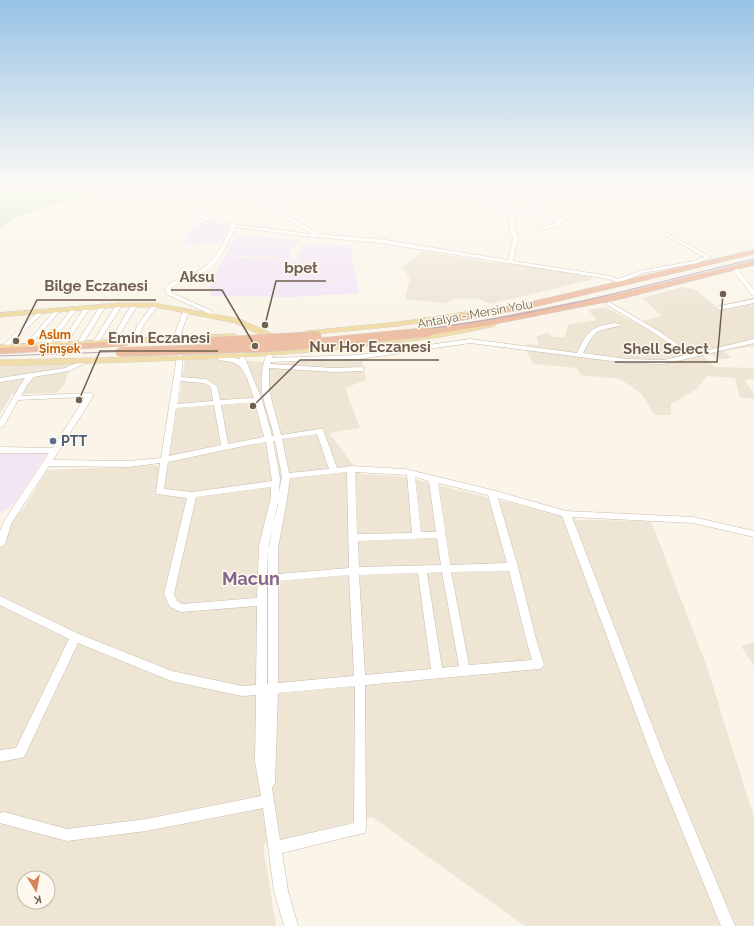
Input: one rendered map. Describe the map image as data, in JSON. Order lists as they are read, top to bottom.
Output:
{
  "streets": {
    "highway": ["Antalya - Mersin Yolu"]
  },
  "districts": ["Macun"],
  "places": [
    "Shell Select",
    "bpet",
    "Bilge Eczanesi",
    "Aslım Şimşek",
    "Aksu",
    "Emin Eczanesi",
    "Nur Hor Eczanesi",
    "PTT"
  ],
  "north": "bottom"
}
